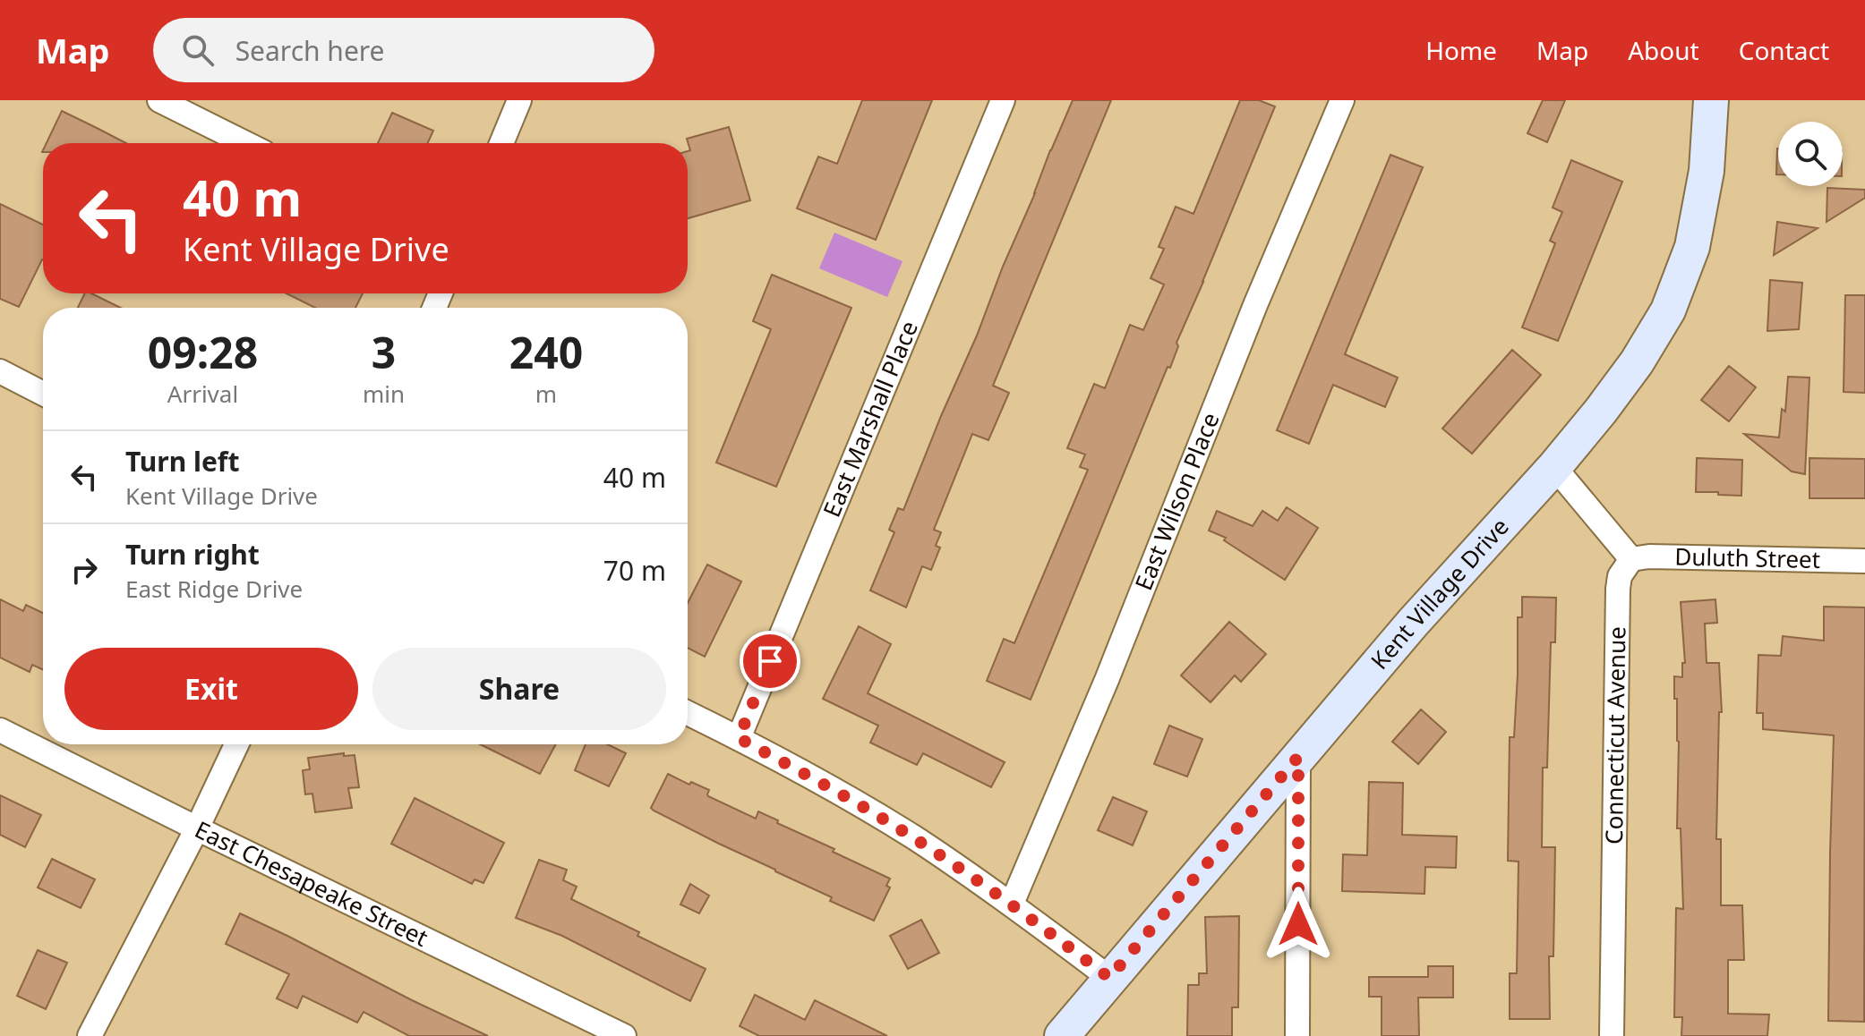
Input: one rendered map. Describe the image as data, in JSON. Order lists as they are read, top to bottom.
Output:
{
  "streets": {
    "street": [
      "East Marshall Place",
      "East Wilson Place",
      "Duluth Street",
      "Kent Village Drive",
      "Connecticut Avenue",
      "East Chesapeake Street"
    ]
  },
  "crossings": [
    ["Duluth Street", "Connecticut Avenue"]
  ],
  "page": {
    "header": "Map",
    "search": "Search here",
    "nav": [
      "Home",
      "Map",
      "About",
      "Contact"
    ],
    "turn": ["40 m", "Kent Village Drive"],
    "eta": [
      "09:28",
      "Arrival",
      "3",
      "min",
      "240",
      "m"
    ],
    "list": [
      {
        "name": "Turn left",
        "note": "Kent Village Drive",
        "value": "40 m"
      },
      {
        "name": "Turn right",
        "note": "East Ridge Drive",
        "value": "70 m"
      }
    ],
    "buttons": ["Exit", "Share"]
  }
}
